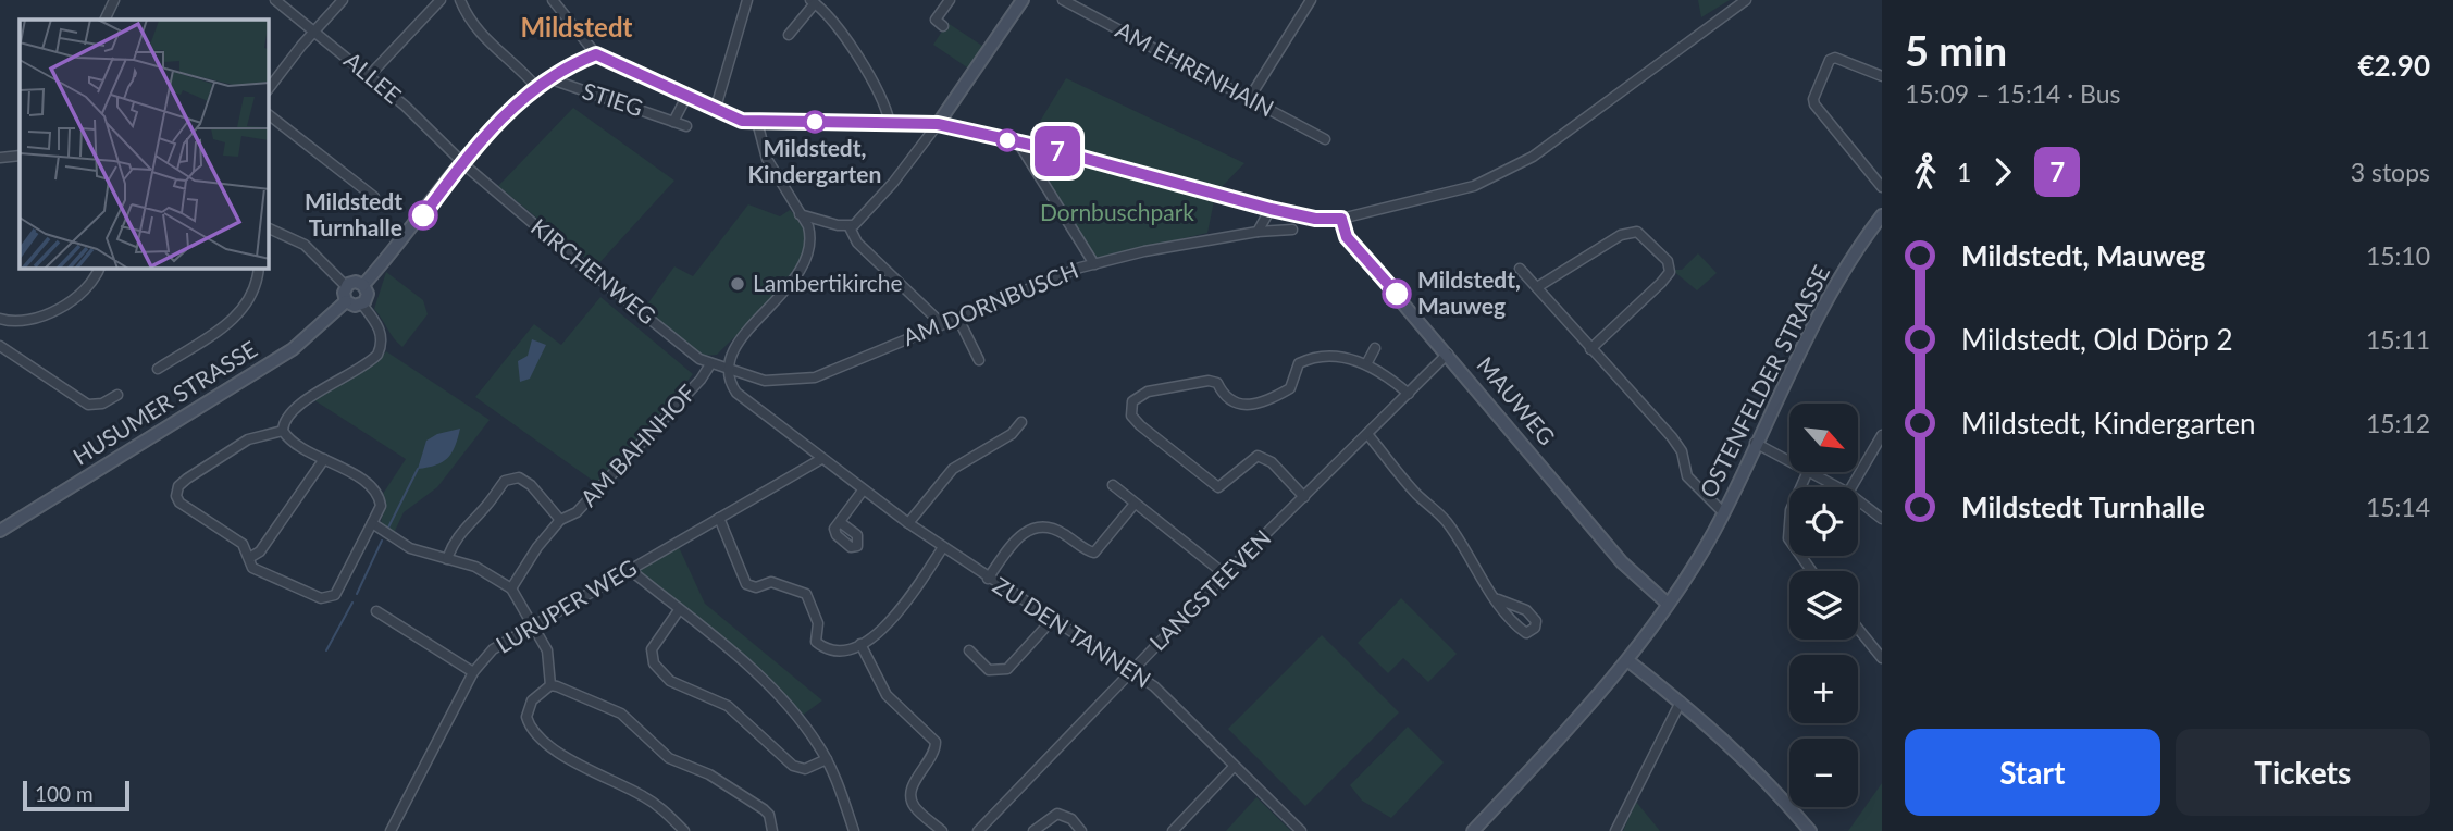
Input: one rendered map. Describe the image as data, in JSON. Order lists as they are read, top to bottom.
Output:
{
  "streets": {
    "street": [
      "AM EHRENHAIN",
      "ALLEE",
      "STIEG",
      "KIRCHENWEG",
      "AM DORNBUSCH",
      "OSTENFELDER STRASSE",
      "MAUWEG",
      "HUSUMER STRASSE",
      "AM BAHNHOF",
      "LANGSTEEVEN",
      "LURUPER WEG",
      "ZU DEN TANNEN"
    ]
  },
  "crossings": [
    ["ALLEE", "KIRCHENWEG"],
    ["KIRCHENWEG", "AM DORNBUSCH"],
    ["KIRCHENWEG", "AM BAHNHOF"],
    ["AM DORNBUSCH", "AM BAHNHOF"],
    ["OSTENFELDER STRASSE", "MAUWEG"],
    ["MAUWEG", "LANGSTEEVEN"],
    ["AM BAHNHOF", "LURUPER WEG"],
    ["AM BAHNHOF", "ZU DEN TANNEN"],
    ["LANGSTEEVEN", "ZU DEN TANNEN"],
    ["LURUPER WEG", "ZU DEN TANNEN"]
  ],
  "districts": ["Mildstedt"],
  "parks": ["Dornbuschpark"],
  "places": [
    "Mildstedt, Kindergarten",
    "Mildstedt Turnhalle",
    "Lambertikirche",
    "Mildstedt, Mauweg"
  ],
  "lines": ["bus line 7"],
  "scale_bar": "100 m",
  "north": "bottom right",
  "page": {
    "on_map": "7",
    "heading": ["5 min", "15:09 – 15:14 · Bus", "€2.90"],
    "legs": ["1", "7", "3 stops"],
    "list": [
      {
        "name": "Mildstedt, Mauweg",
        "value": "15:10"
      },
      {
        "name": "Mildstedt, Old Dörp 2",
        "value": "15:11"
      },
      {
        "name": "Mildstedt, Kindergarten",
        "value": "15:12"
      },
      {
        "name": "Mildstedt Turnhalle",
        "value": "15:14"
      }
    ],
    "map_buttons": ["+", "−"],
    "buttons": ["Start", "Tickets"],
    "scale": "100 m"
  }
}
